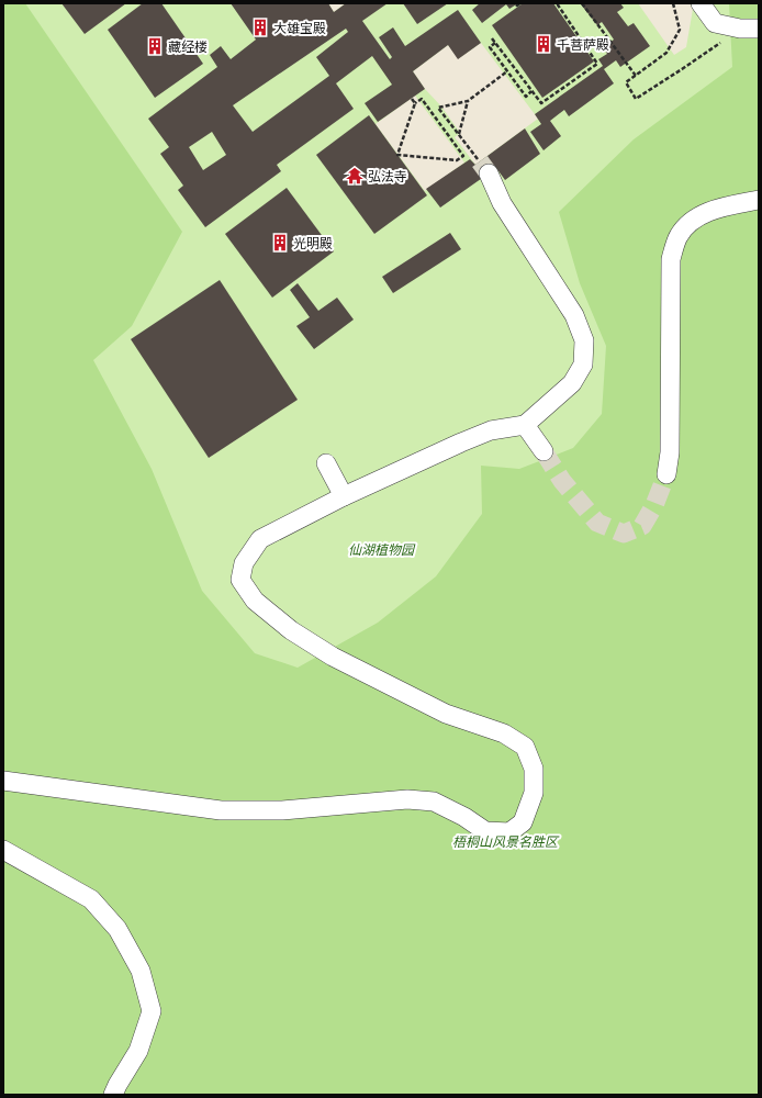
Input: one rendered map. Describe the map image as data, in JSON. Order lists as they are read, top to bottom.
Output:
{
  "parks": ["仙湖植物园", "梧桐山风景名胜区"],
  "places": {
    "building": [
      "大雄宝殿",
      "千菩萨殿",
      "藏经楼",
      "光明殿"
    ],
    "temple": ["弘法寺"]
  }
}
